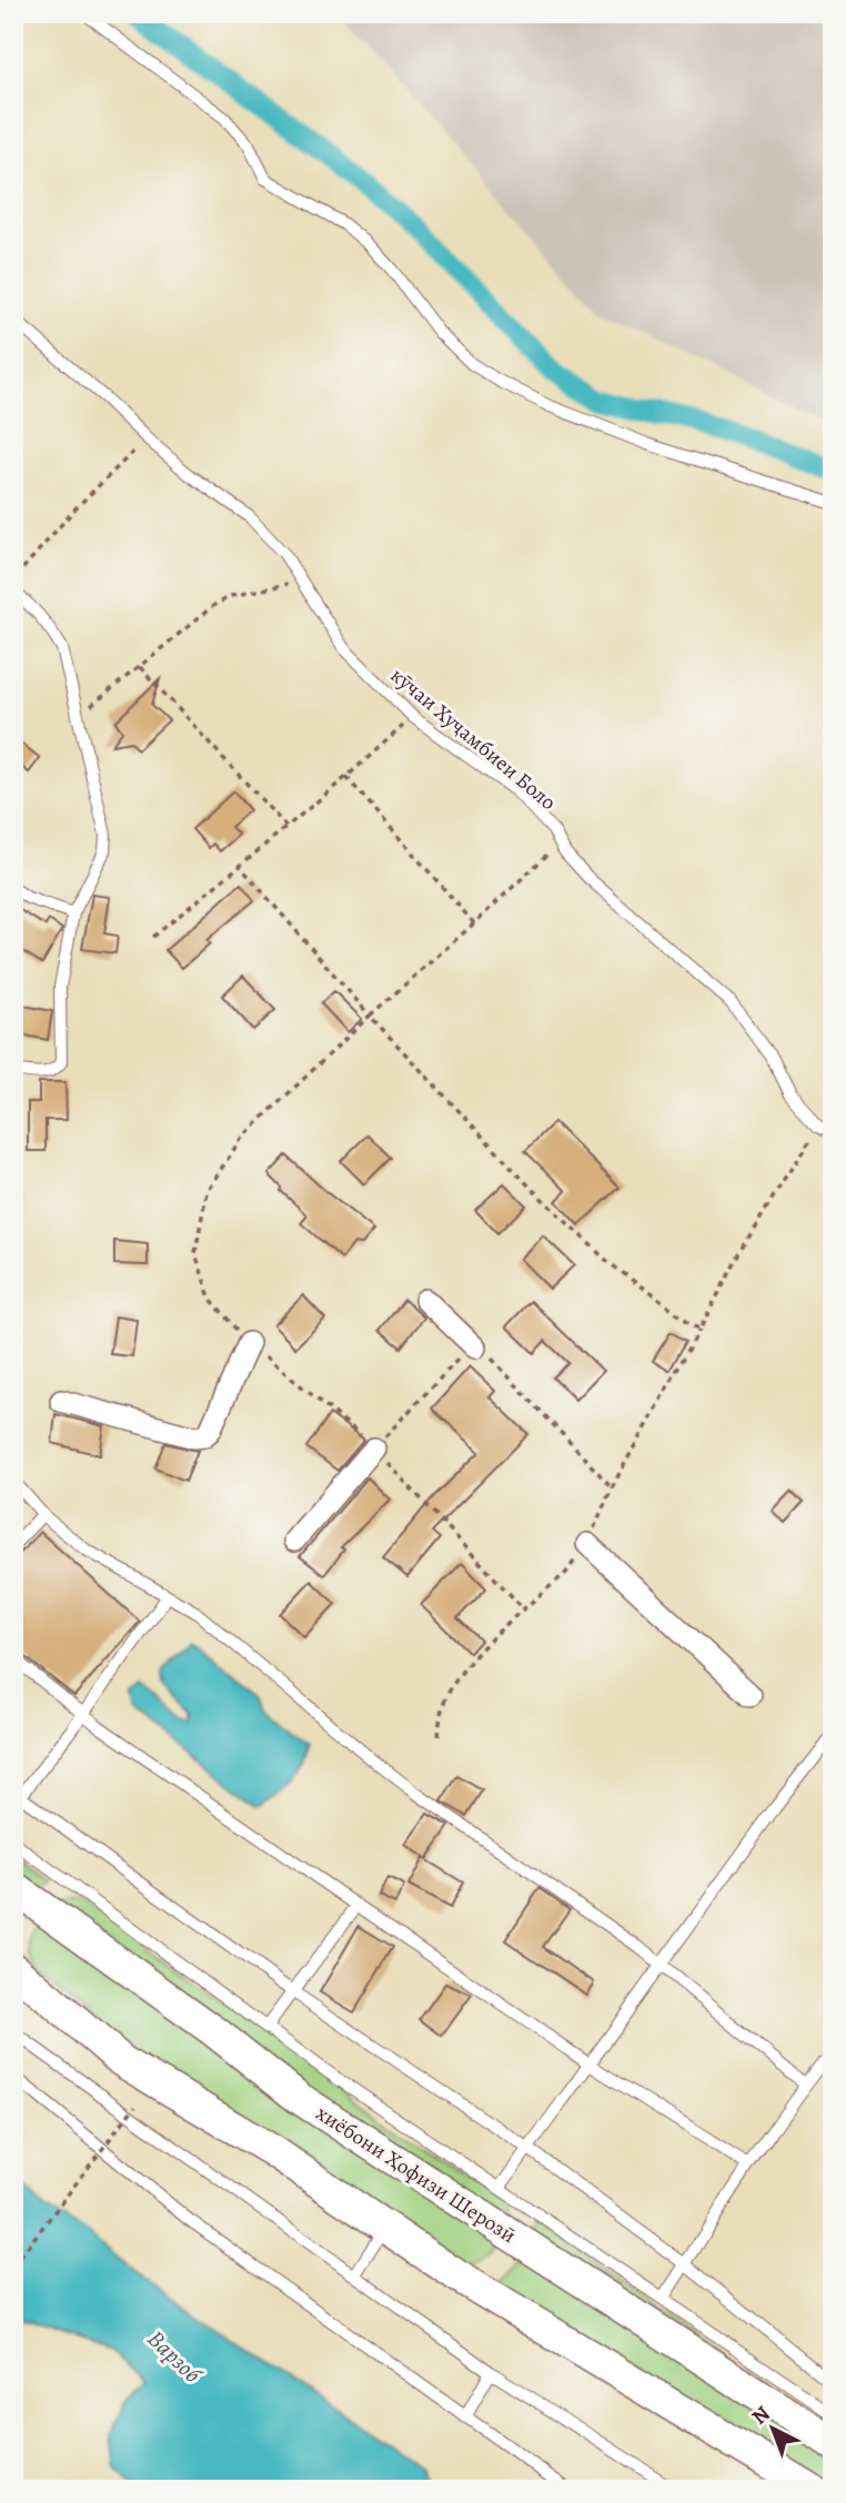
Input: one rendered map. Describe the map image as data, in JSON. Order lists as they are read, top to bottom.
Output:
{
  "streets": {
    "main road": ["хиёбони Ҳофизи Шерозӣ"],
    "lane": ["кӯчаи Хуҷамбиеи Боло"]
  },
  "water": ["Варзоб"],
  "north": "top left"
}
